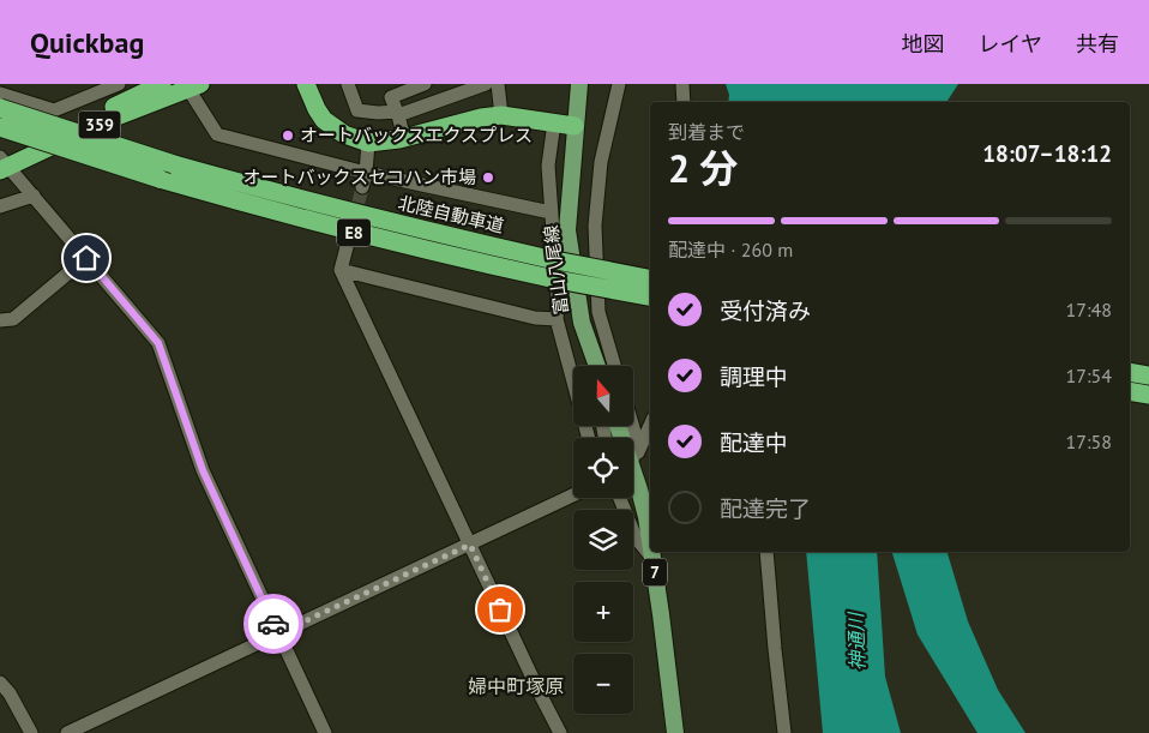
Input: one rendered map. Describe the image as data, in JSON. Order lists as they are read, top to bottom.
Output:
{
  "streets": {
    "highway": ["359", "北陸自動車道", "E8"],
    "main road": ["富山八尾線", "7"]
  },
  "districts": ["婦中町塚原"],
  "water": ["神通川"],
  "places": ["オートバックスエクスプレス", "オートバックスセコハン市場"],
  "north": "top",
  "page": {
    "header": "Quickbag",
    "nav": ["地図", "レイヤ", "共有"],
    "heading": ["2 分", "到着まで", "18:07–18:12"],
    "bar": "配達中 · 260 m",
    "list": [
      ["受付済み", "17:48"],
      ["調理中", "17:54"],
      ["配達中", "17:58"],
      "配達完了"
    ],
    "map_buttons": ["+", "−"]
  }
}
